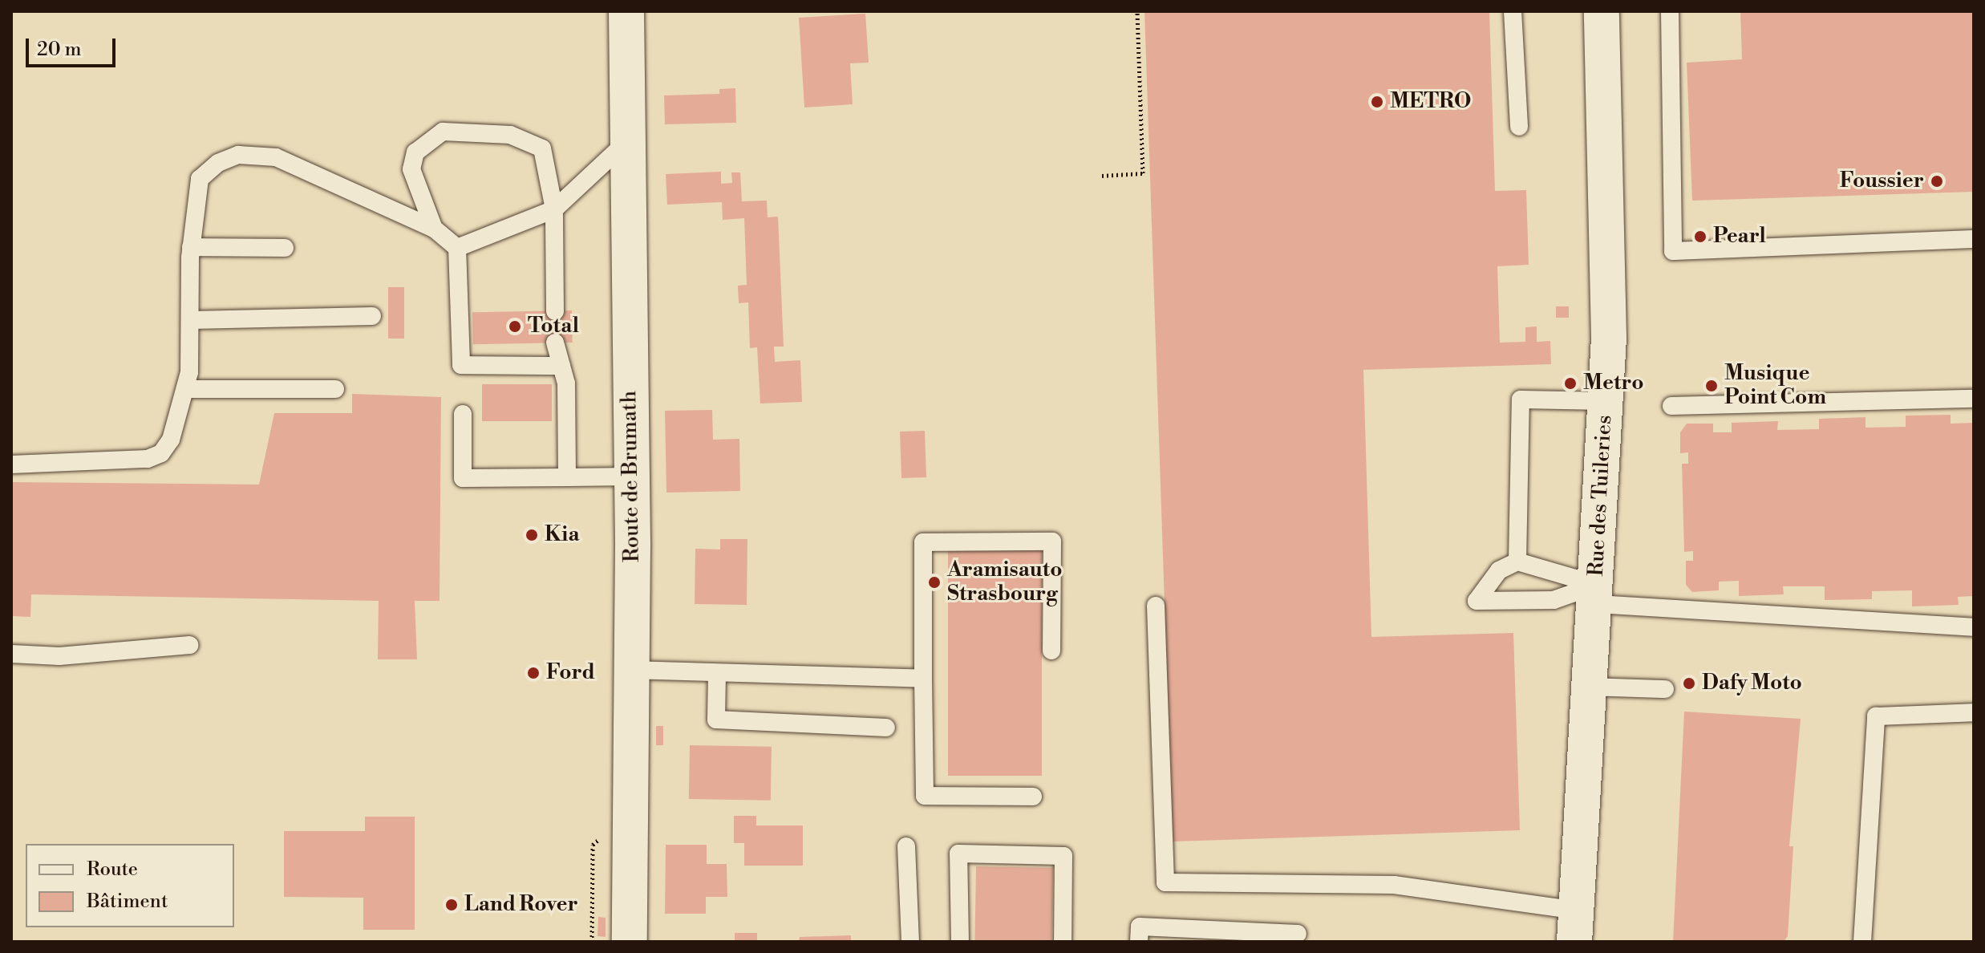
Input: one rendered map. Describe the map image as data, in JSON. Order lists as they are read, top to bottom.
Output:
{
  "streets": {
    "main road": ["Route de Brumath", "Rue des Tuileries"]
  },
  "places": [
    "METRO",
    "Foussier",
    "Pearl",
    "Total",
    "Metro",
    "Musique Point Com",
    "Kia",
    "Aramisauto Strasbourg",
    "Ford",
    "Dafy Moto",
    "Land Rover"
  ],
  "legend": ["Route", "Bâtiment"],
  "scale_bar": "20 m"
}
